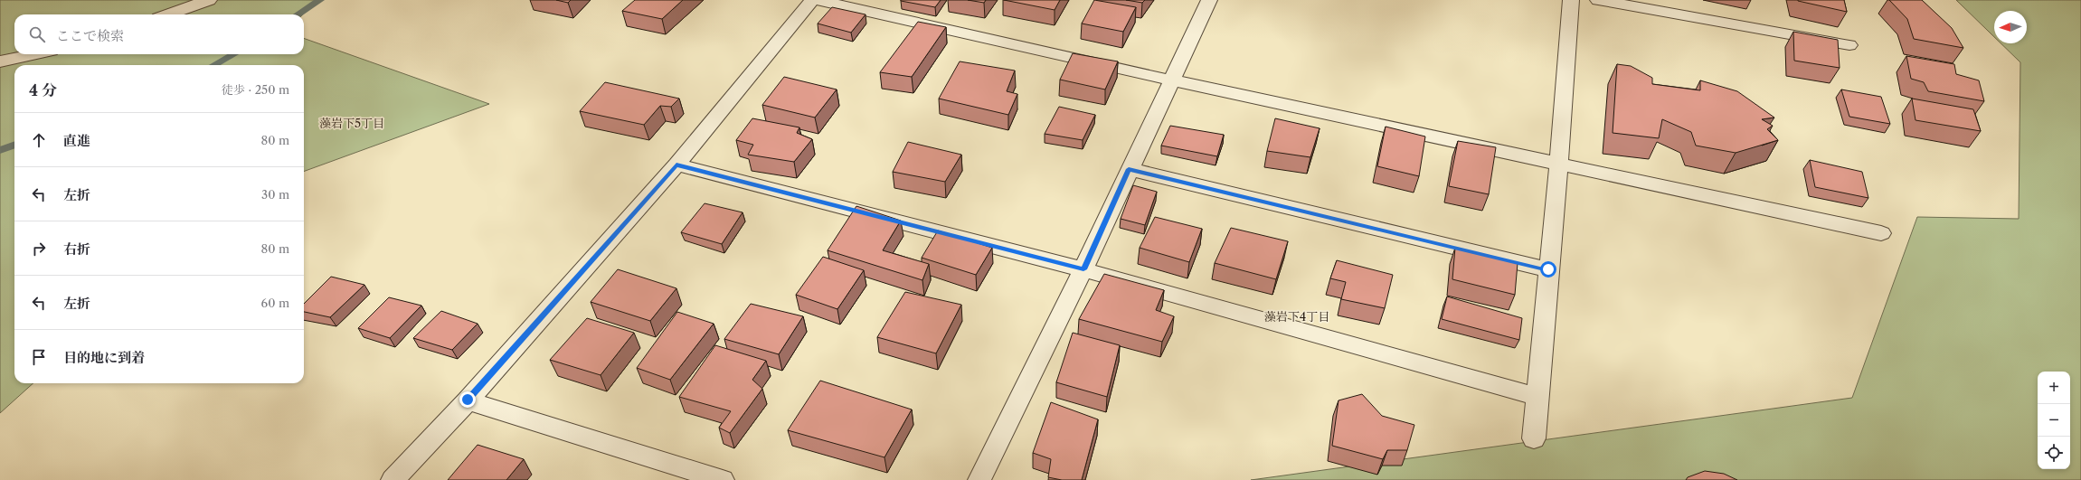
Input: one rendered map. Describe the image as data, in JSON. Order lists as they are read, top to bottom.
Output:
{
  "districts": ["藻岩下5丁目", "藻岩下4丁目"],
  "north": "left",
  "page": {
    "search": "ここで検索",
    "heading": ["4 分", "徒歩 · 250 m"],
    "list": [
      ["直進", "80 m"],
      ["左折", "30 m"],
      ["右折", "80 m"],
      ["左折", "60 m"],
      "目的地に到着"
    ],
    "map_buttons": ["+", "−"]
  }
}
